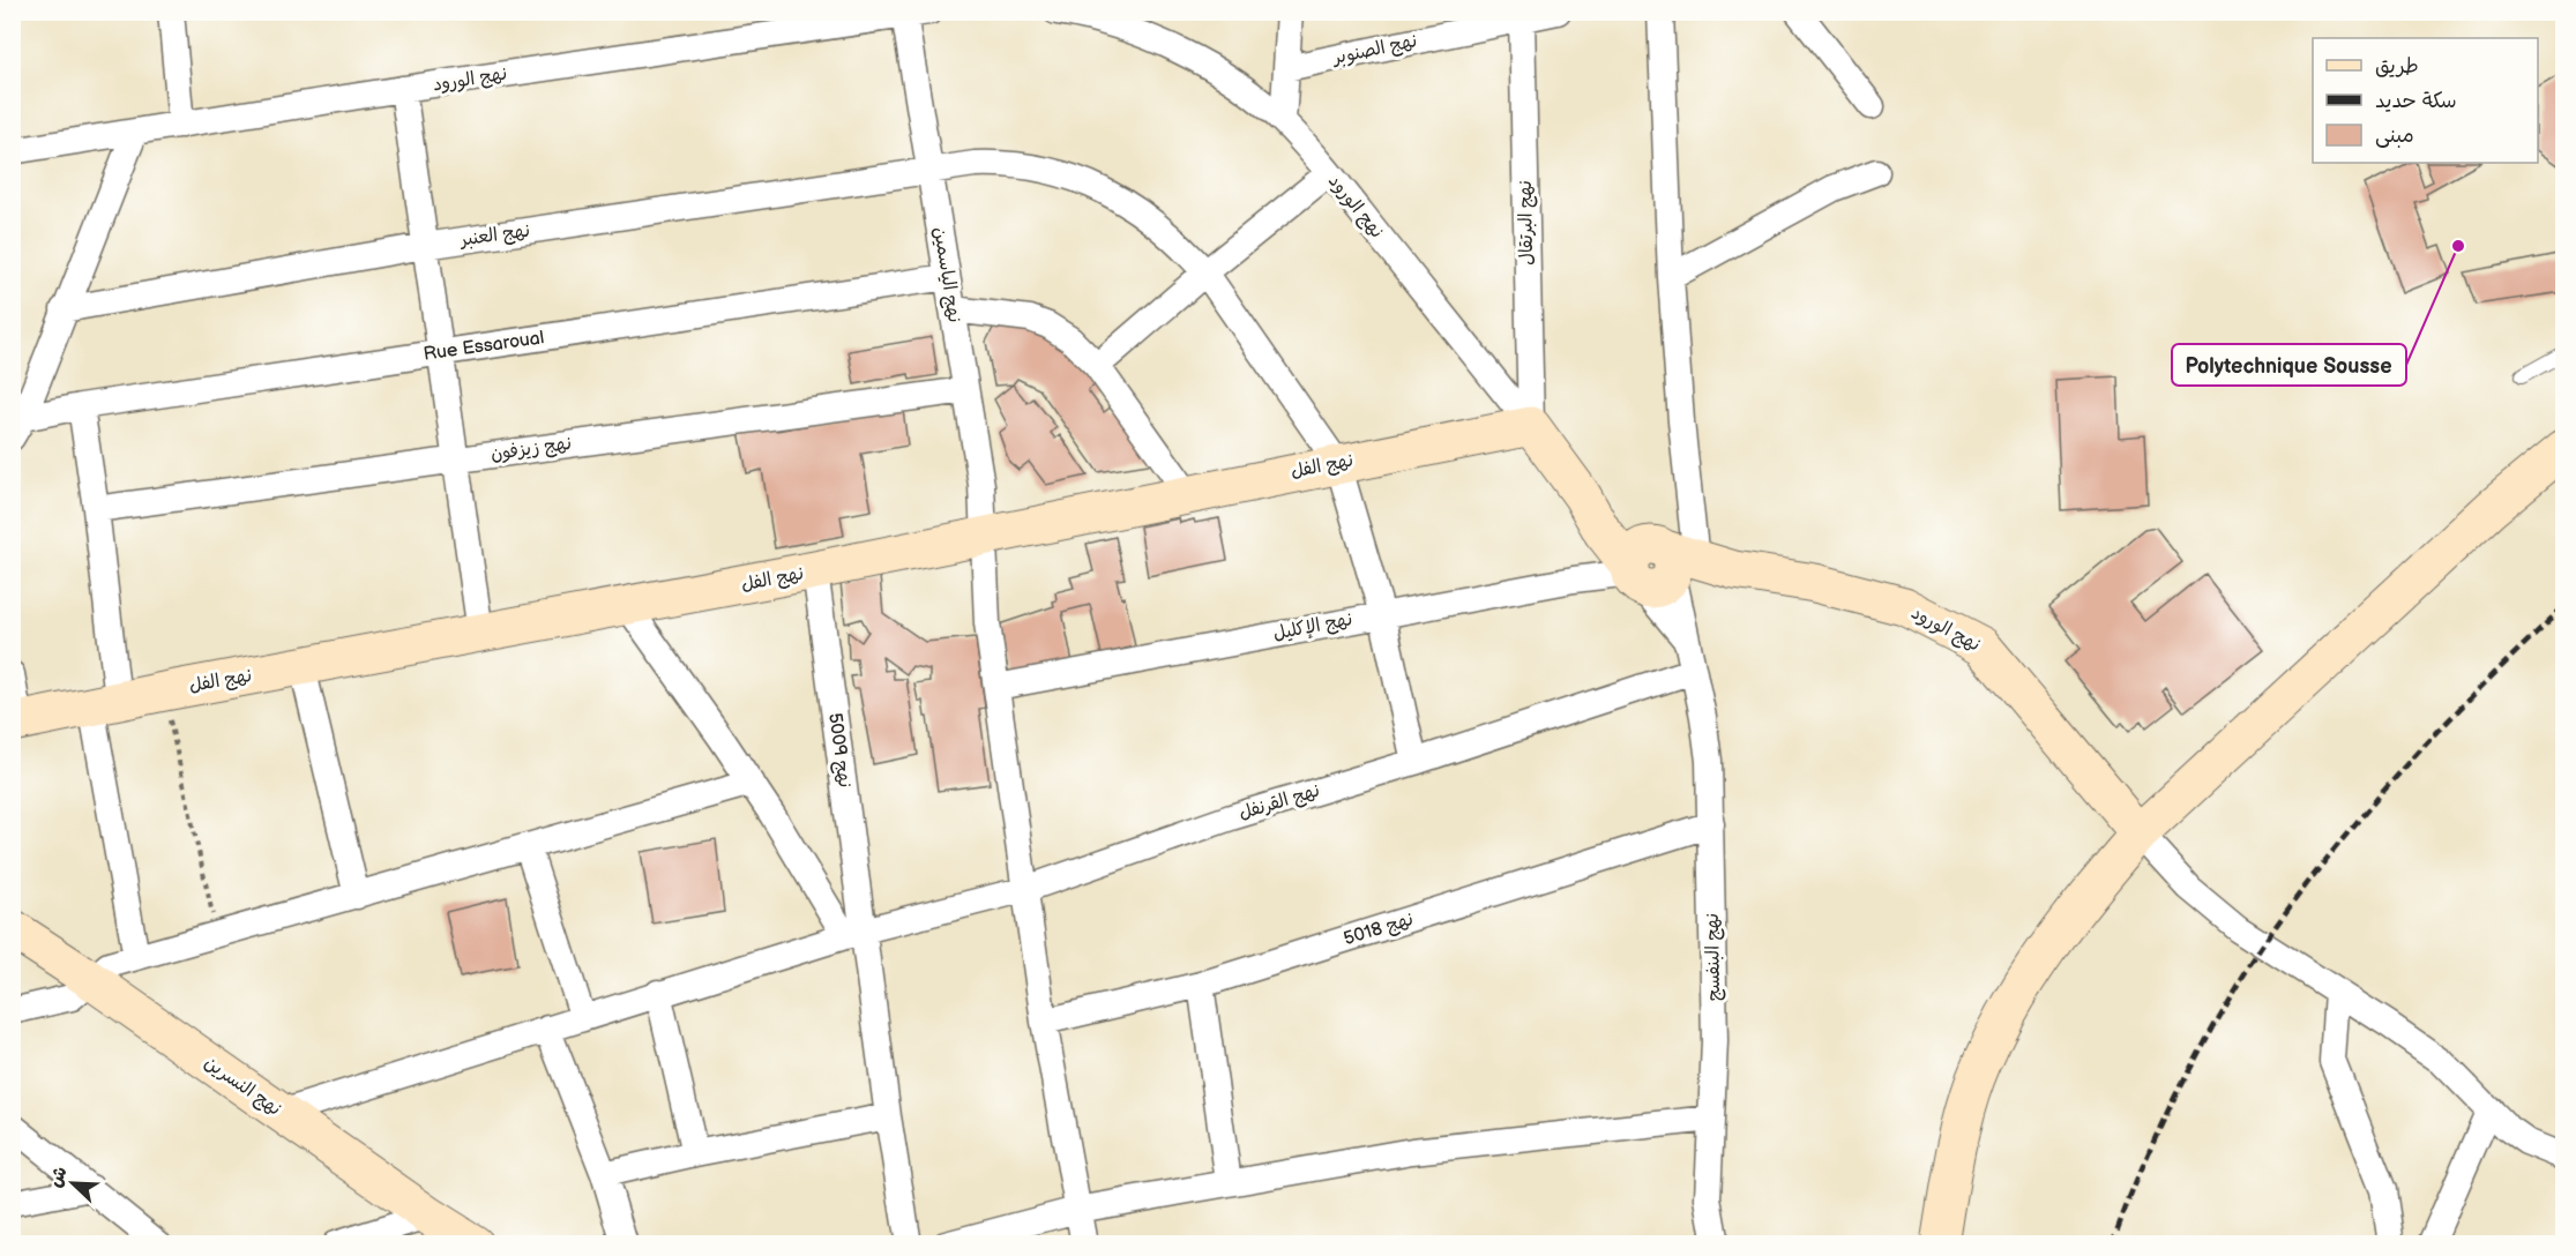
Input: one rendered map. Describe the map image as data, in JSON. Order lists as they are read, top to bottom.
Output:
{
  "streets": {
    "street": [
      "نهج الصنوبر",
      "نهج الورود",
      "نهج البرتقال",
      "نهج العنبر",
      "نهج الياسمين",
      "Rue Essaroual",
      "نهج زيزفون",
      "نهج الفل",
      "نهج الإكليل",
      "نهج 5009",
      "نهج القرنفل",
      "نهج 5018",
      "نهج البنفسج",
      "نهج النسرين"
    ]
  },
  "crossings": [
    ["نهج الصنوبر", "نهج البرتقال"],
    ["نهج الورود", "نهج البرتقال"],
    ["نهج الورود", "نهج الياسمين"],
    ["نهج الورود", "نهج الفل"],
    ["نهج الورود", "نهج الإكليل"],
    ["نهج الورود", "نهج البنفسج"],
    ["نهج البرتقال", "نهج الفل"],
    ["نهج العنبر", "نهج الياسمين"],
    ["نهج العنبر", "نهج الفل"],
    ["نهج العنبر", "نهج الإكليل"],
    ["نهج العنبر", "نهج القرنفل"],
    ["نهج الياسمين", "Rue Essaroual"],
    ["نهج الياسمين", "نهج زيزفون"],
    ["نهج الياسمين", "نهج الفل"],
    ["نهج الياسمين", "نهج الإكليل"],
    ["نهج الياسمين", "نهج القرنفل"],
    ["نهج الياسمين", "نهج 5018"],
    ["نهج الفل", "نهج 5009"],
    ["نهج الإكليل", "نهج البنفسج"],
    ["نهج 5009", "نهج القرنفل"],
    ["نهج القرنفل", "نهج البنفسج"],
    ["نهج القرنفل", "نهج النسرين"],
    ["نهج 5018", "نهج البنفسج"]
  ],
  "places": ["Polytechnique Sousse"],
  "legend": ["طريق", "سكة حديد", "مبنى"],
  "north": "top left"
}
